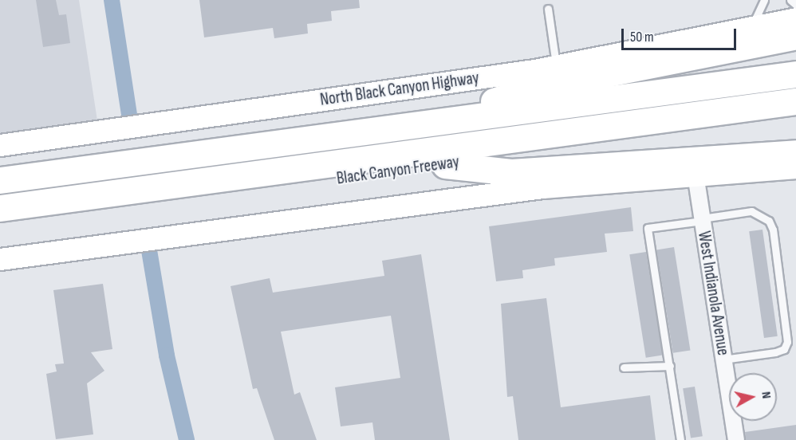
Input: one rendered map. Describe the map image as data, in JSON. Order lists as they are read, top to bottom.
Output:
{
  "streets": {
    "highway": ["Black Canyon Freeway"],
    "main road": ["North Black Canyon Highway"],
    "street": ["West Indianola Avenue"]
  },
  "scale_bar": "50 m",
  "north": "right"
}
